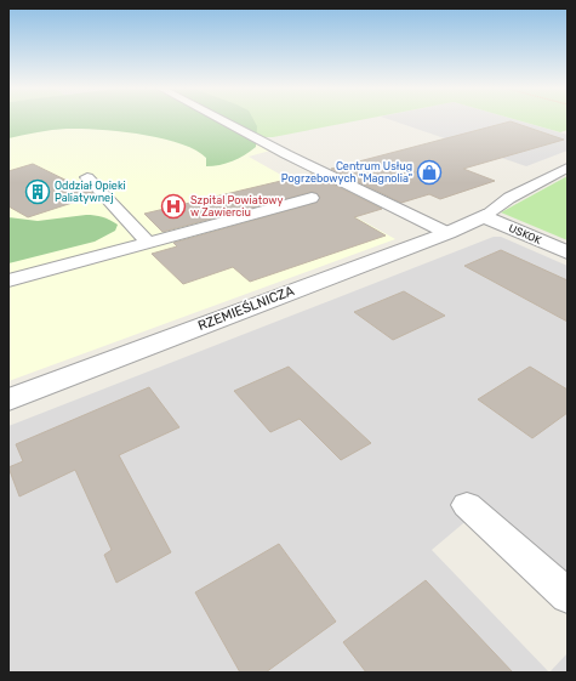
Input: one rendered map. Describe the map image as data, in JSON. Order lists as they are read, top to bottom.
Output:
{
  "streets": {
    "street": ["USKOK", "RZEMIEŚLNICZA"]
  },
  "crossings": [
    ["USKOK", "RZEMIEŚLNICZA"]
  ],
  "places": {
    "shop": ["Centrum Usług Pogrzebowych \"Magnolia\""],
    "building": ["Oddział Opieki Paliatywnej"],
    "hospital": ["Szpital Powiatowy w Zawierciu"]
  }
}
